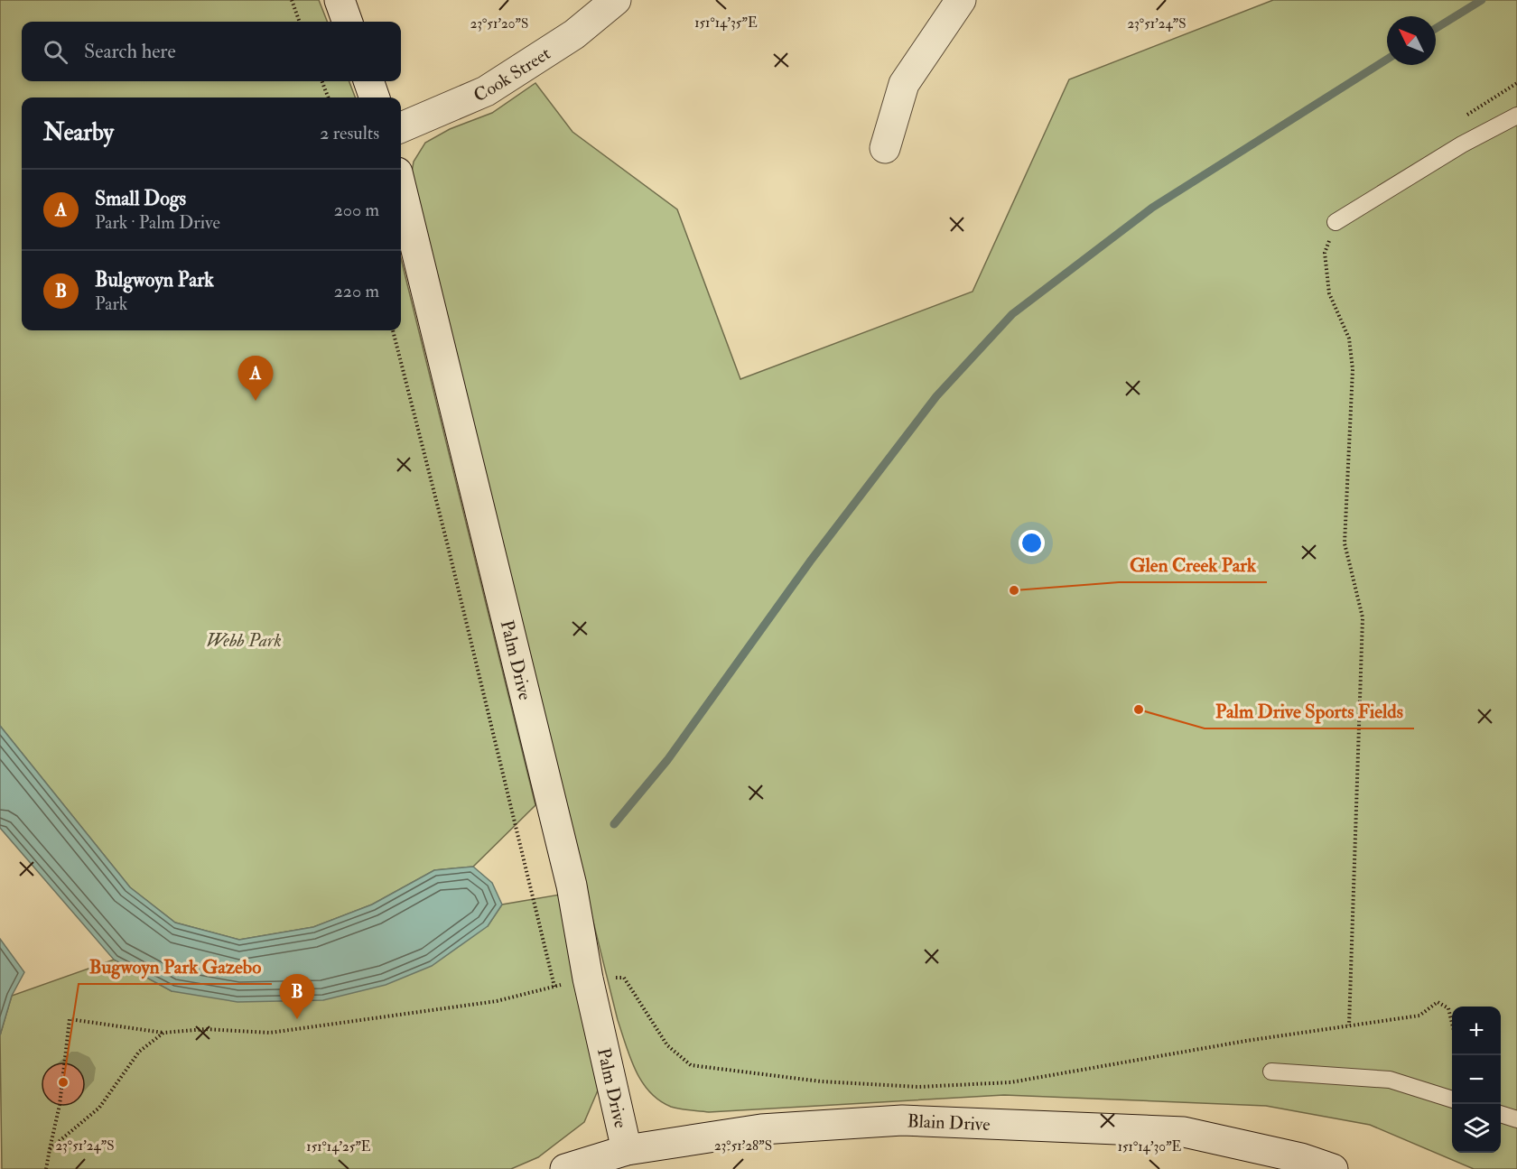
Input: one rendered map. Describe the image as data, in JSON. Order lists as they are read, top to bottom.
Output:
{
  "streets": {
    "street": ["Cook Street", "Palm Drive", "Blain Drive"]
  },
  "crossings": [
    ["Palm Drive", "Blain Drive"]
  ],
  "parks": ["Webb Park"],
  "places": ["Glen Creek Park", "Palm Drive Sports Fields", "Bugwoyn Park Gazebo"],
  "north": "top left",
  "page": {
    "search": "Search here",
    "heading": ["Nearby", "2 results"],
    "list": [
      {
        "mark": "A",
        "name": "Small Dogs",
        "note": "Park · Palm Drive",
        "value": "200 m"
      },
      {
        "mark": "B",
        "name": "Bulgwoyn Park",
        "note": "Park",
        "value": "220 m"
      }
    ],
    "pins": ["A", "B"],
    "map_buttons": ["+", "−"]
  },
  "coordinates": [
    "151°14'35\"E",
    "23°51'20\"S",
    "23°51'24\"S",
    "23°51'28\"S",
    "151°14'25\"E",
    "151°14'30\"E"
  ]
}
